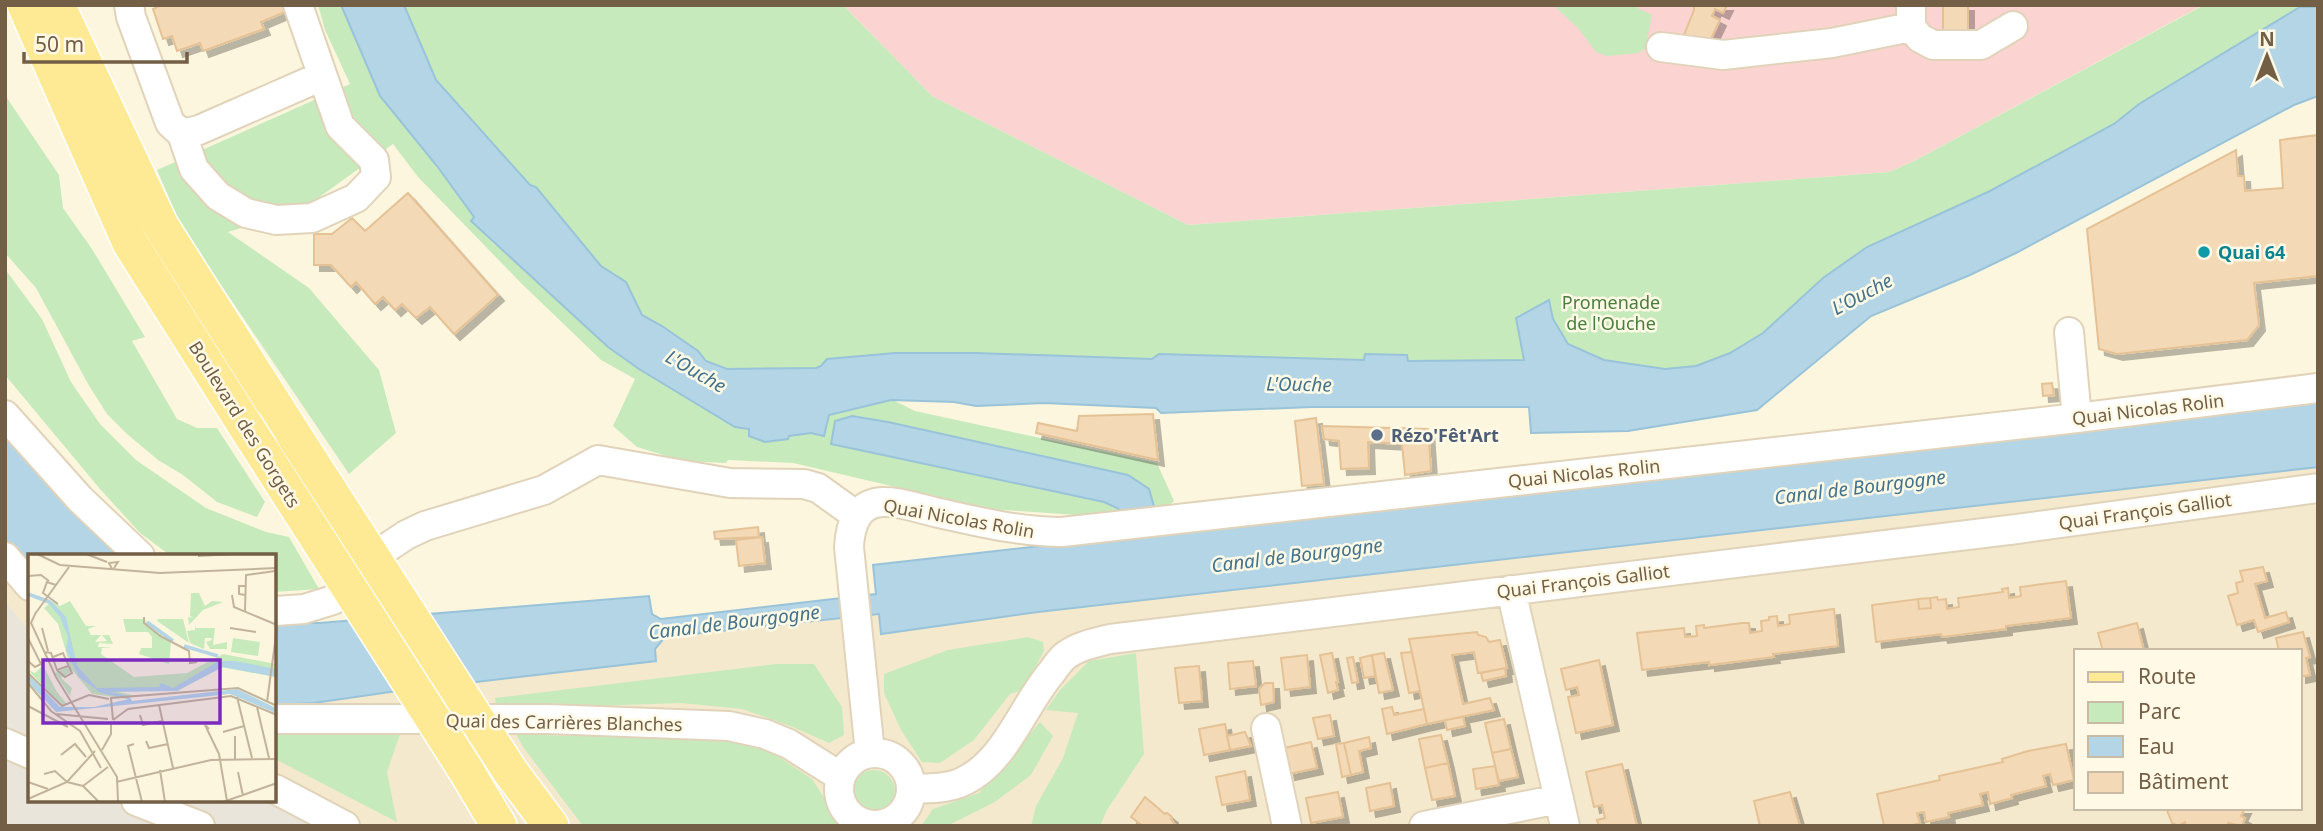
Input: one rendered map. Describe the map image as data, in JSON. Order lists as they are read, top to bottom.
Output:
{
  "streets": {
    "main road": ["Boulevard des Gorgets"],
    "street": ["Quai Nicolas Rolin", "Quai François Galliot", "Quai des Carrières Blanches"]
  },
  "crossings": [
    ["Quai Nicolas Rolin", "Quai François Galliot"],
    ["Quai Nicolas Rolin", "Quai des Carrières Blanches"],
    ["Quai François Galliot", "Quai des Carrières Blanches"]
  ],
  "water": ["L'Ouche", "Canal de Bourgogne"],
  "parks": ["Promenade de l'Ouche"],
  "places": ["Quai 64", "Rézo'Fêt'Art"],
  "legend": [
    "Route",
    "Parc",
    "Eau",
    "Bâtiment"
  ],
  "scale_bar": "50 m",
  "north": "top"
}
